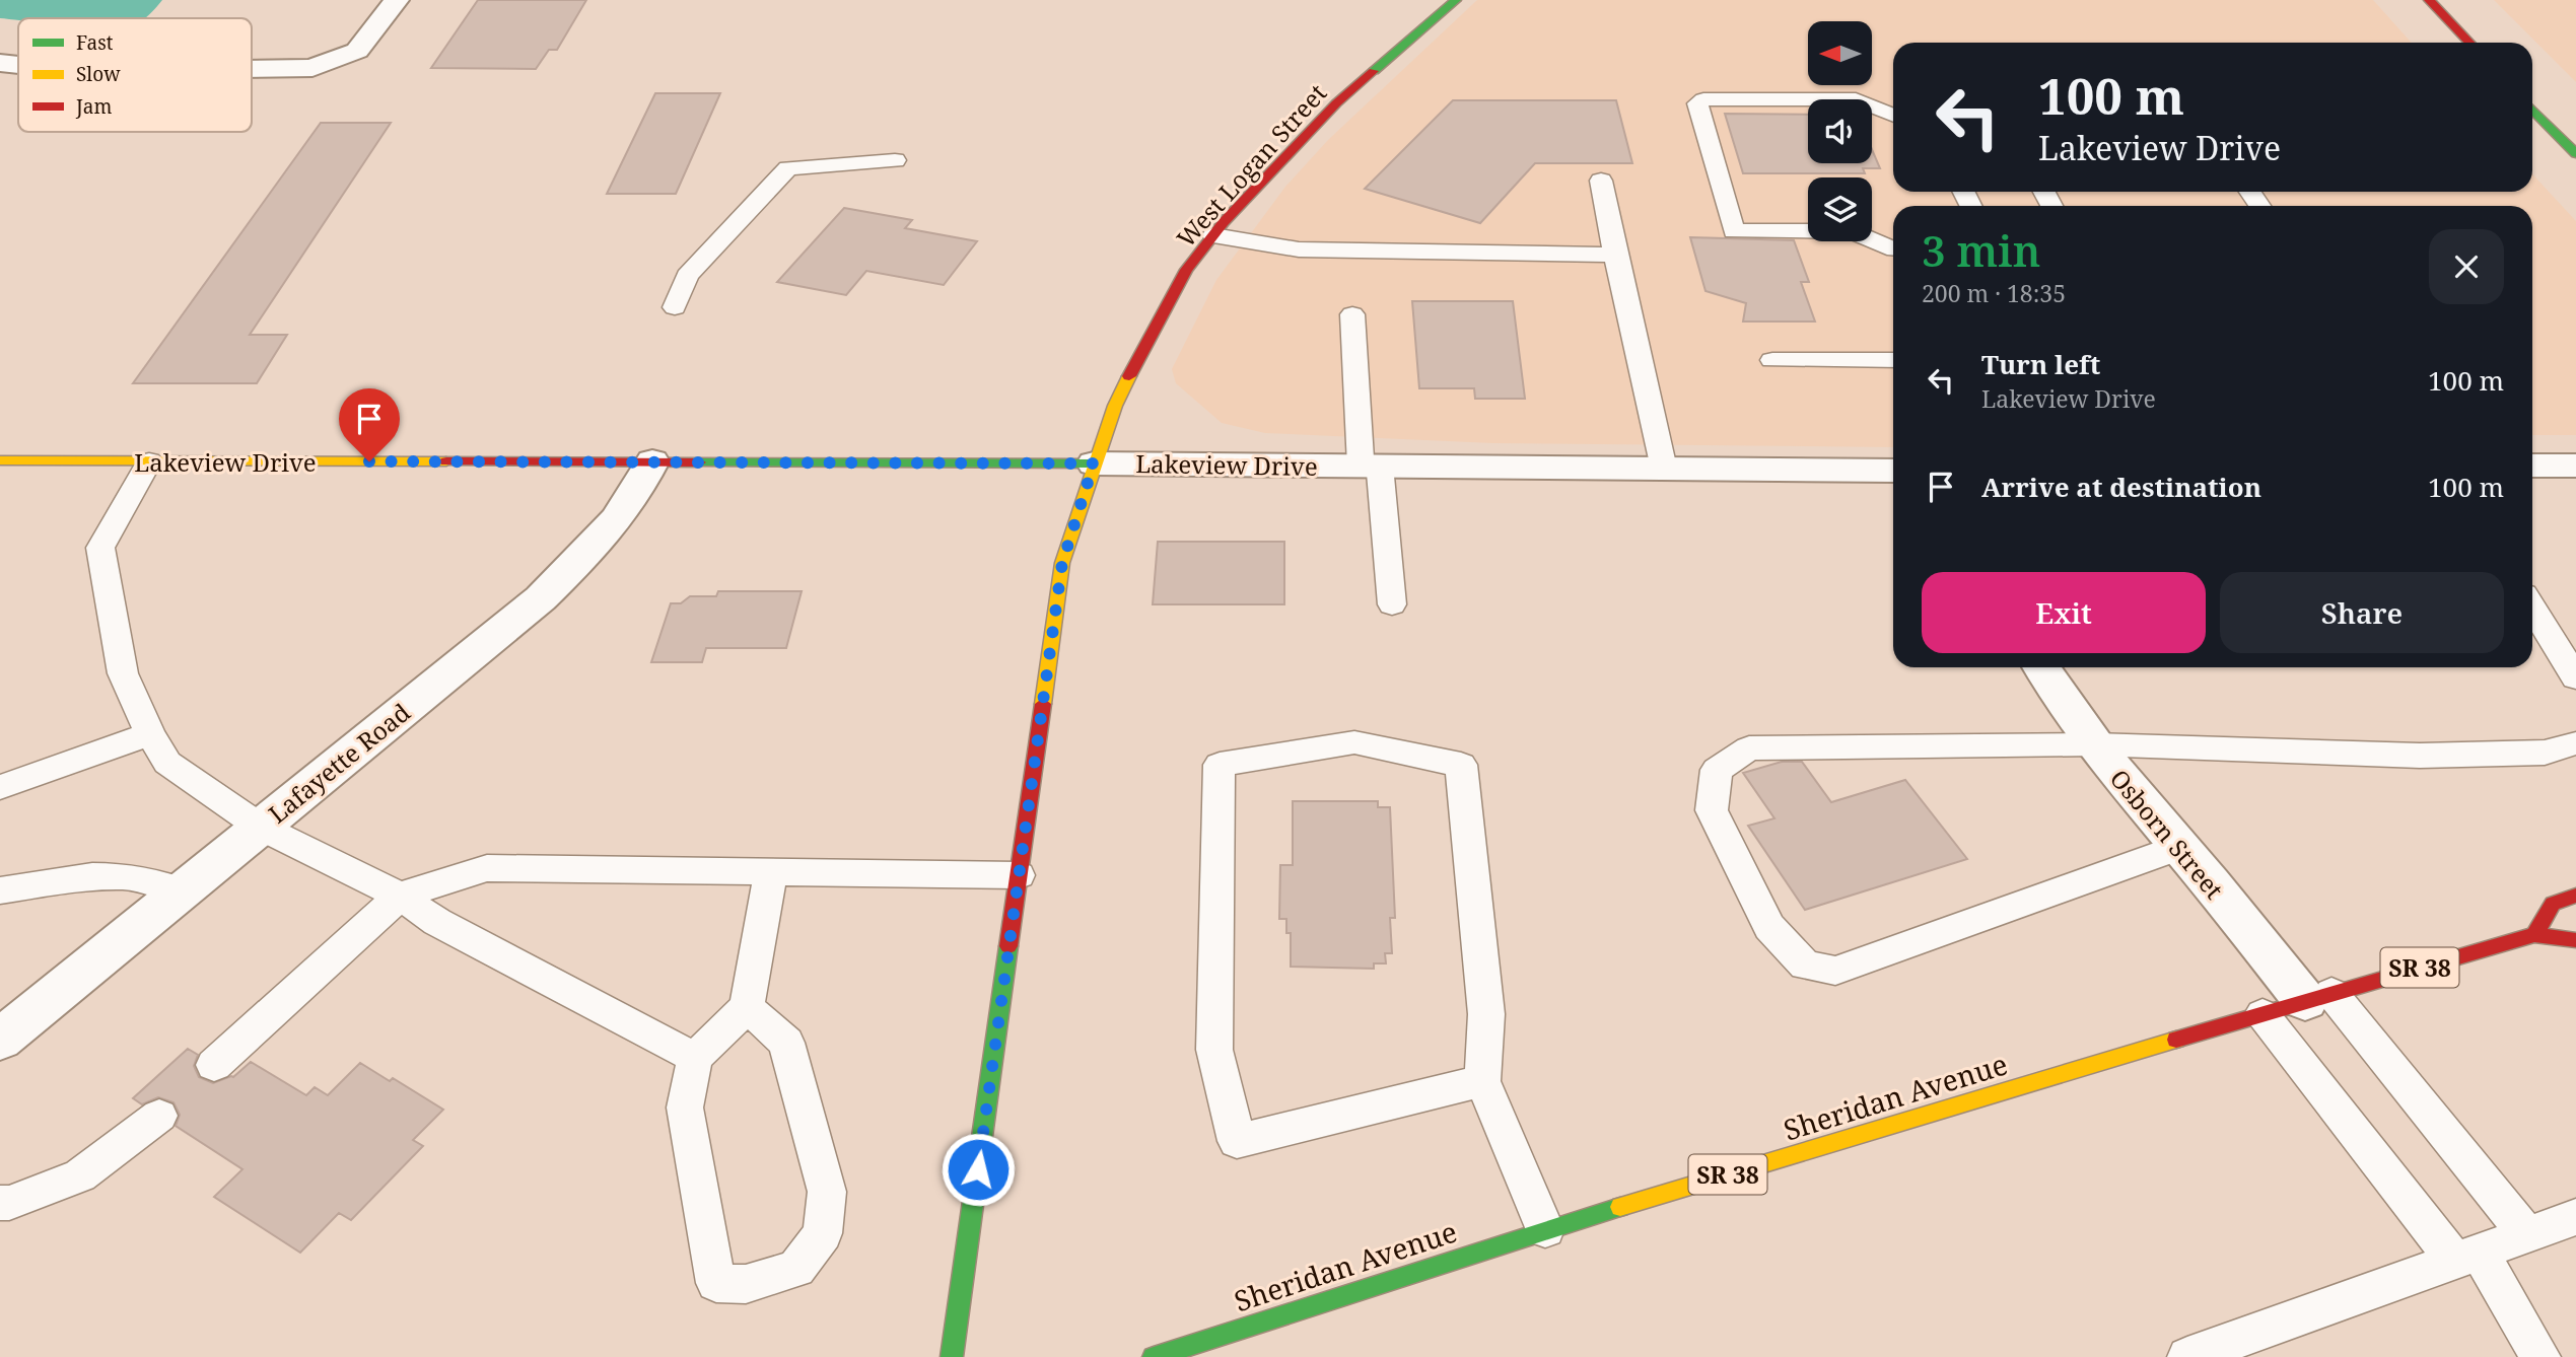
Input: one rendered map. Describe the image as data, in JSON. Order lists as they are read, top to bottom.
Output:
{
  "streets": {
    "street": [
      "West Logan Street",
      "Lakeview Drive",
      "Lafayette Road",
      "Osborn Street",
      "SR 38",
      "Sheridan Avenue"
    ]
  },
  "crossings": [
    ["West Logan Street", "Lakeview Drive"],
    ["Lakeview Drive", "Lafayette Road"],
    ["Osborn Street", "Sheridan Avenue"]
  ],
  "legend": ["Fast", "Slow", "Jam"],
  "north": "left",
  "page": {
    "turn": ["100 m", "Lakeview Drive"],
    "heading": ["3 min", "200 m · 18:35"],
    "list": [
      {
        "name": "Turn left",
        "note": "Lakeview Drive",
        "value": "100 m"
      },
      {
        "name": "Arrive at destination",
        "value": "100 m"
      }
    ],
    "buttons": ["Exit", "Share"]
  }
}
